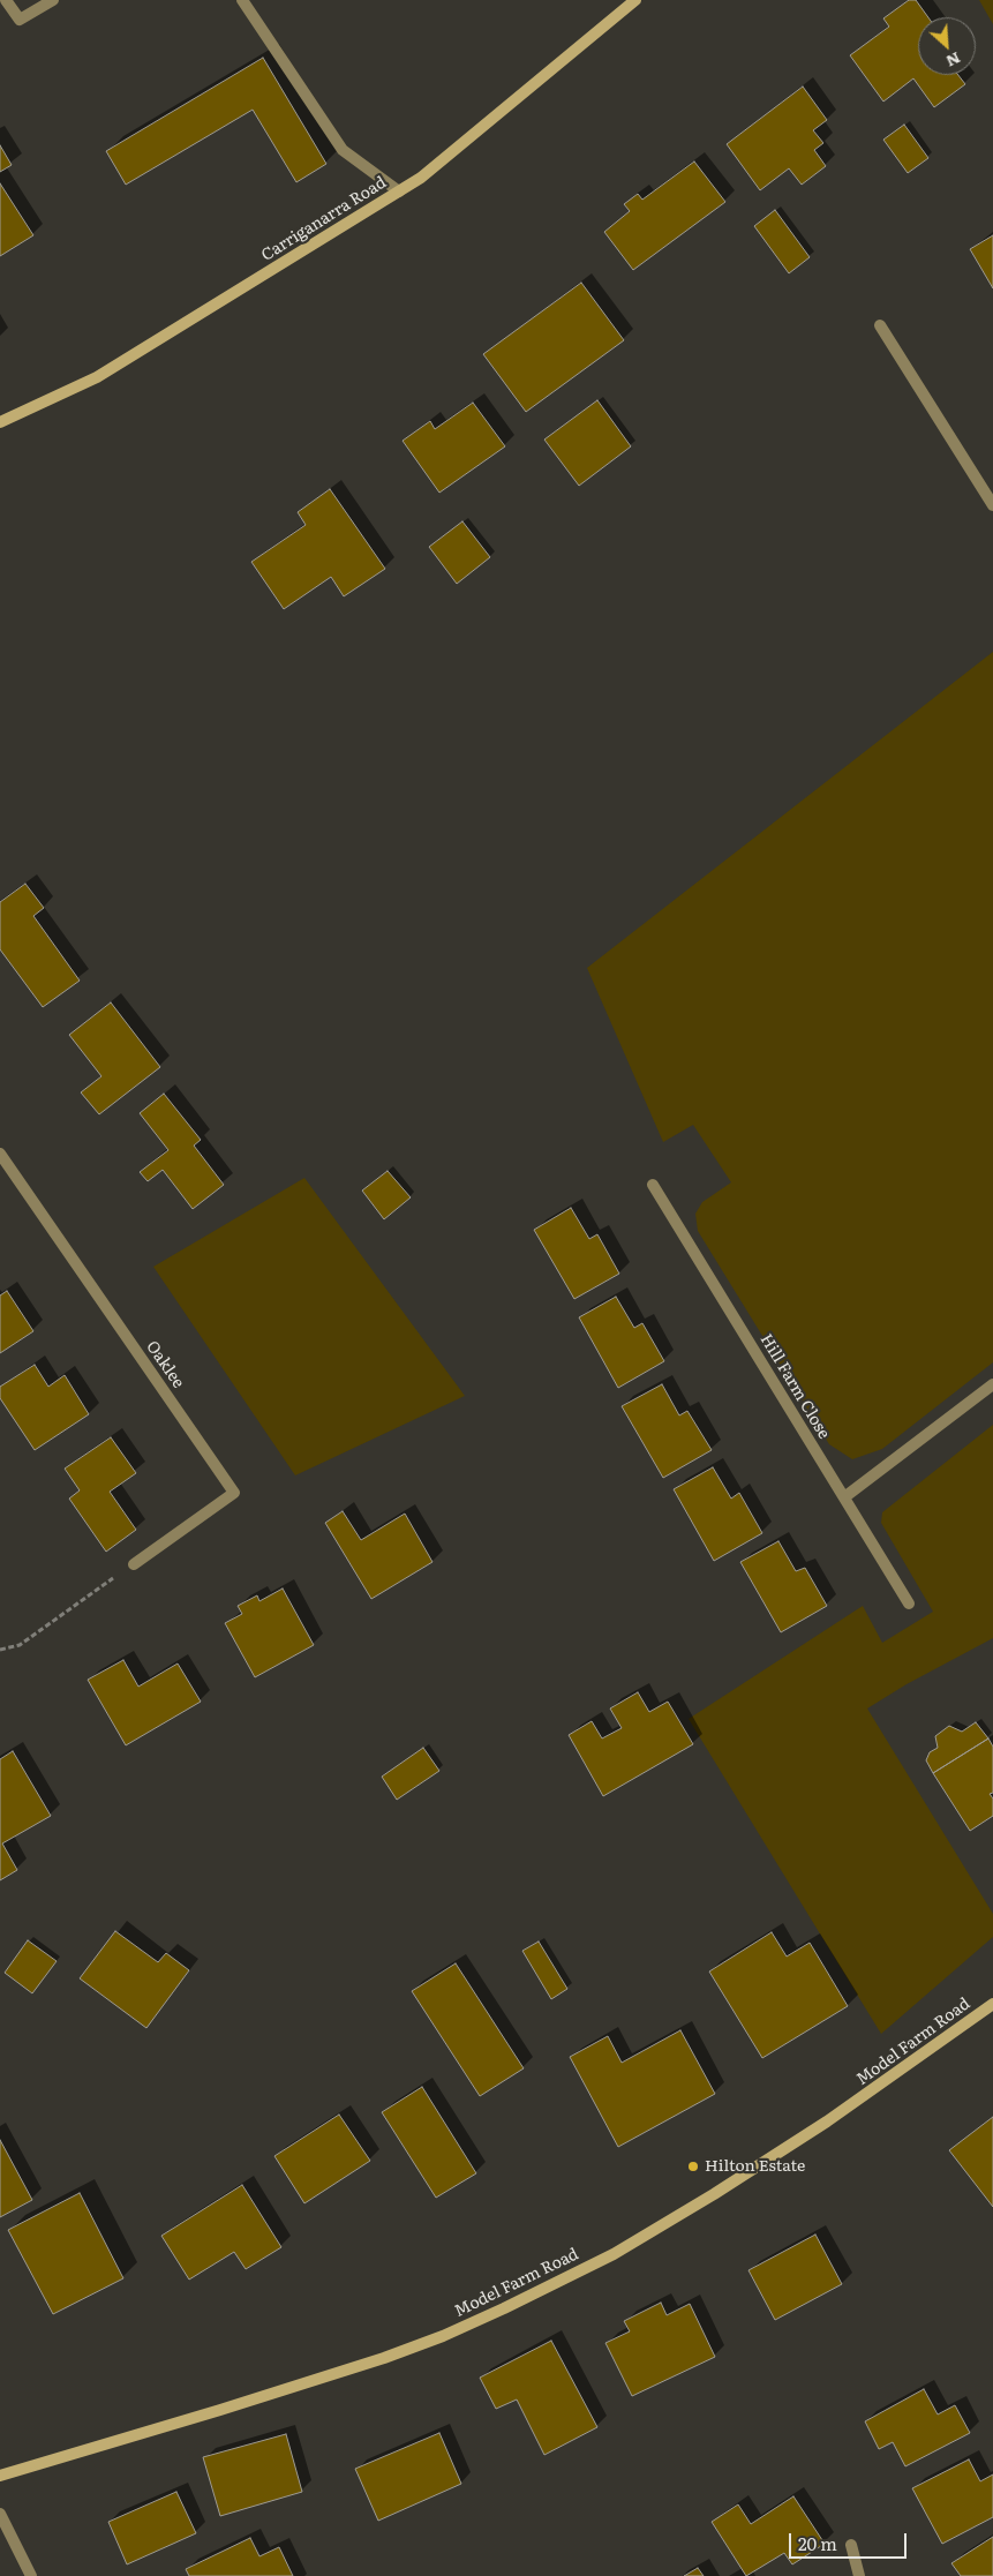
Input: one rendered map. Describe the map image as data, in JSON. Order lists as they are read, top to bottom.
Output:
{
  "streets": {
    "main road": ["Carriganarra Road", "Model Farm Road"],
    "street": ["Oaklee", "Hill Farm Close"]
  },
  "places": ["Hilton Estate"],
  "scale_bar": "20 m",
  "north": "bottom right"
}
